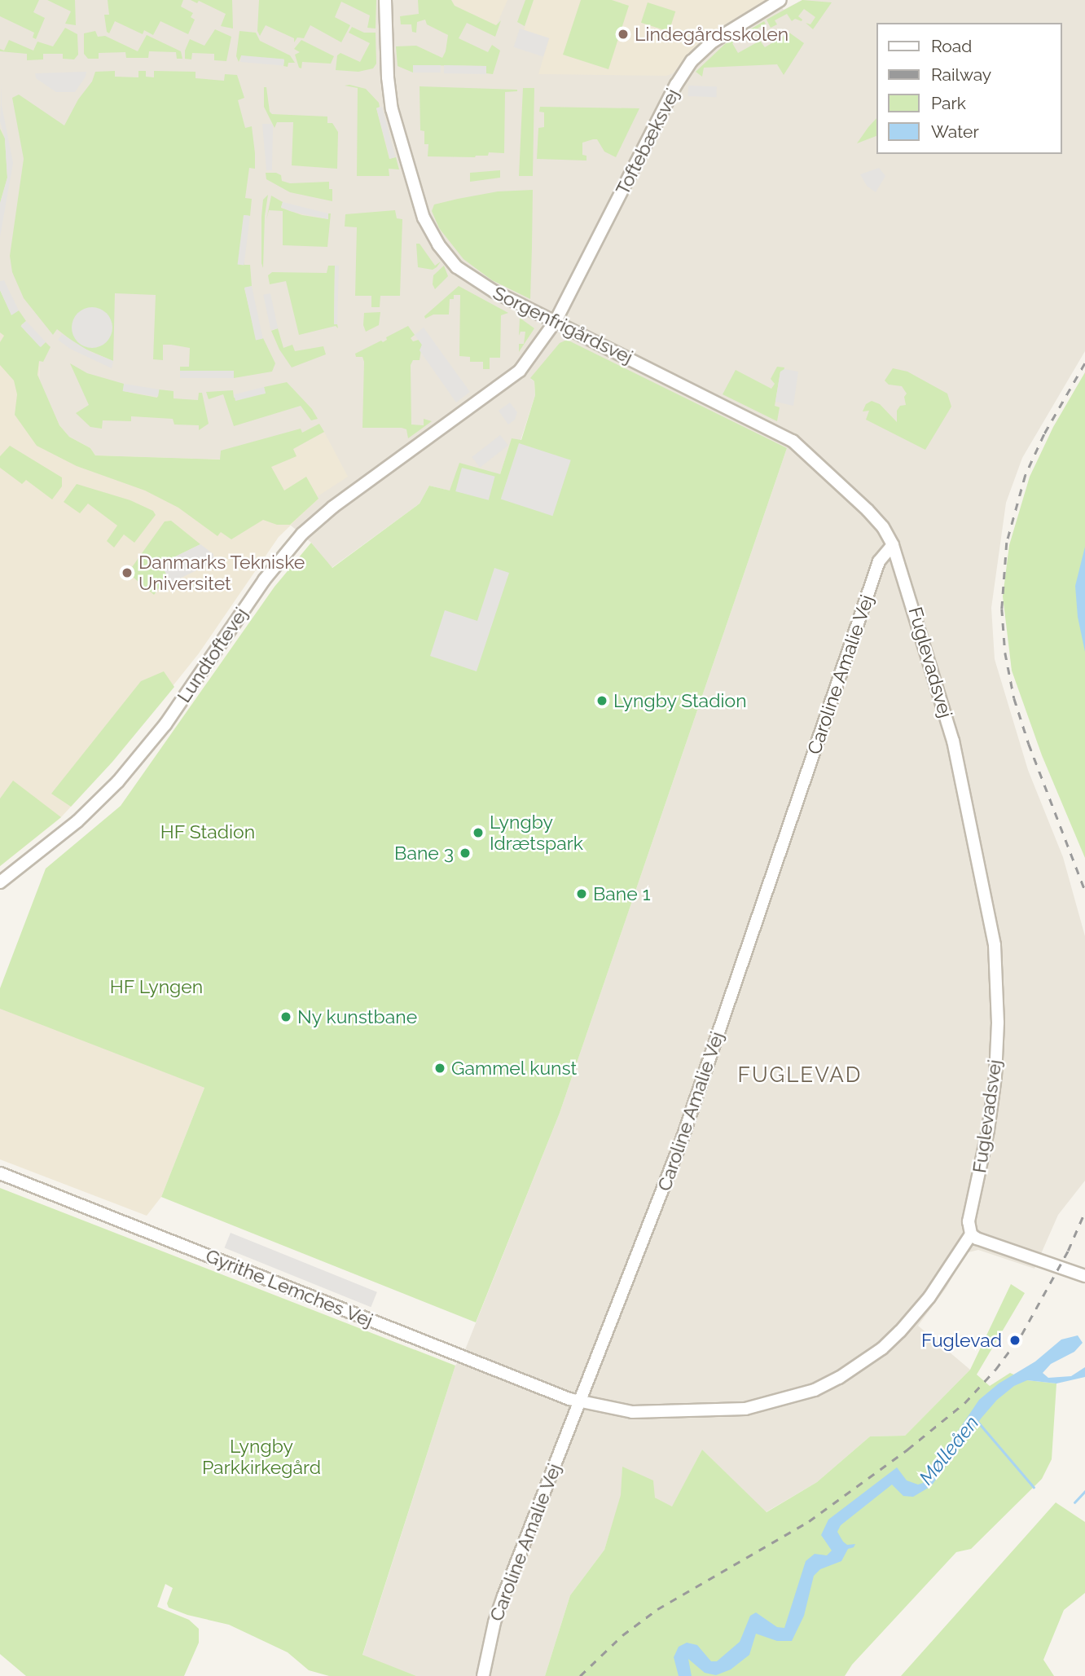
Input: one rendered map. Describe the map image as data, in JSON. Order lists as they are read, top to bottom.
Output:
{
  "streets": {
    "street": [
      "Toftebæksvej",
      "Sorgenfrigårdsvej",
      "Lundtoftevej",
      "Fuglevadsvej",
      "Caroline Amalie Vej",
      "Gyrithe Lemches Vej"
    ]
  },
  "crossings": [
    ["Toftebæksvej", "Sorgenfrigårdsvej"],
    ["Toftebæksvej", "Lundtoftevej"],
    ["Sorgenfrigårdsvej", "Lundtoftevej"],
    ["Sorgenfrigårdsvej", "Fuglevadsvej"],
    ["Sorgenfrigårdsvej", "Caroline Amalie Vej"],
    ["Fuglevadsvej", "Caroline Amalie Vej"],
    ["Caroline Amalie Vej", "Gyrithe Lemches Vej"]
  ],
  "districts": ["FUGLEVAD"],
  "water": ["Mølleåen"],
  "parks": ["HF Stadion", "HF Lyngen", "Lyngby Parkkirkegård"],
  "places": [
    "Lindegårdsskolen",
    "Danmarks Tekniske Universitet",
    "Lyngby Stadion",
    "Lyngby Idrætspark",
    "Bane 3",
    "Bane 1",
    "Ny kunstbane",
    "Gammel kunst",
    "Fuglevad"
  ],
  "legend": [
    "Road",
    "Railway",
    "Park",
    "Water"
  ]
}
